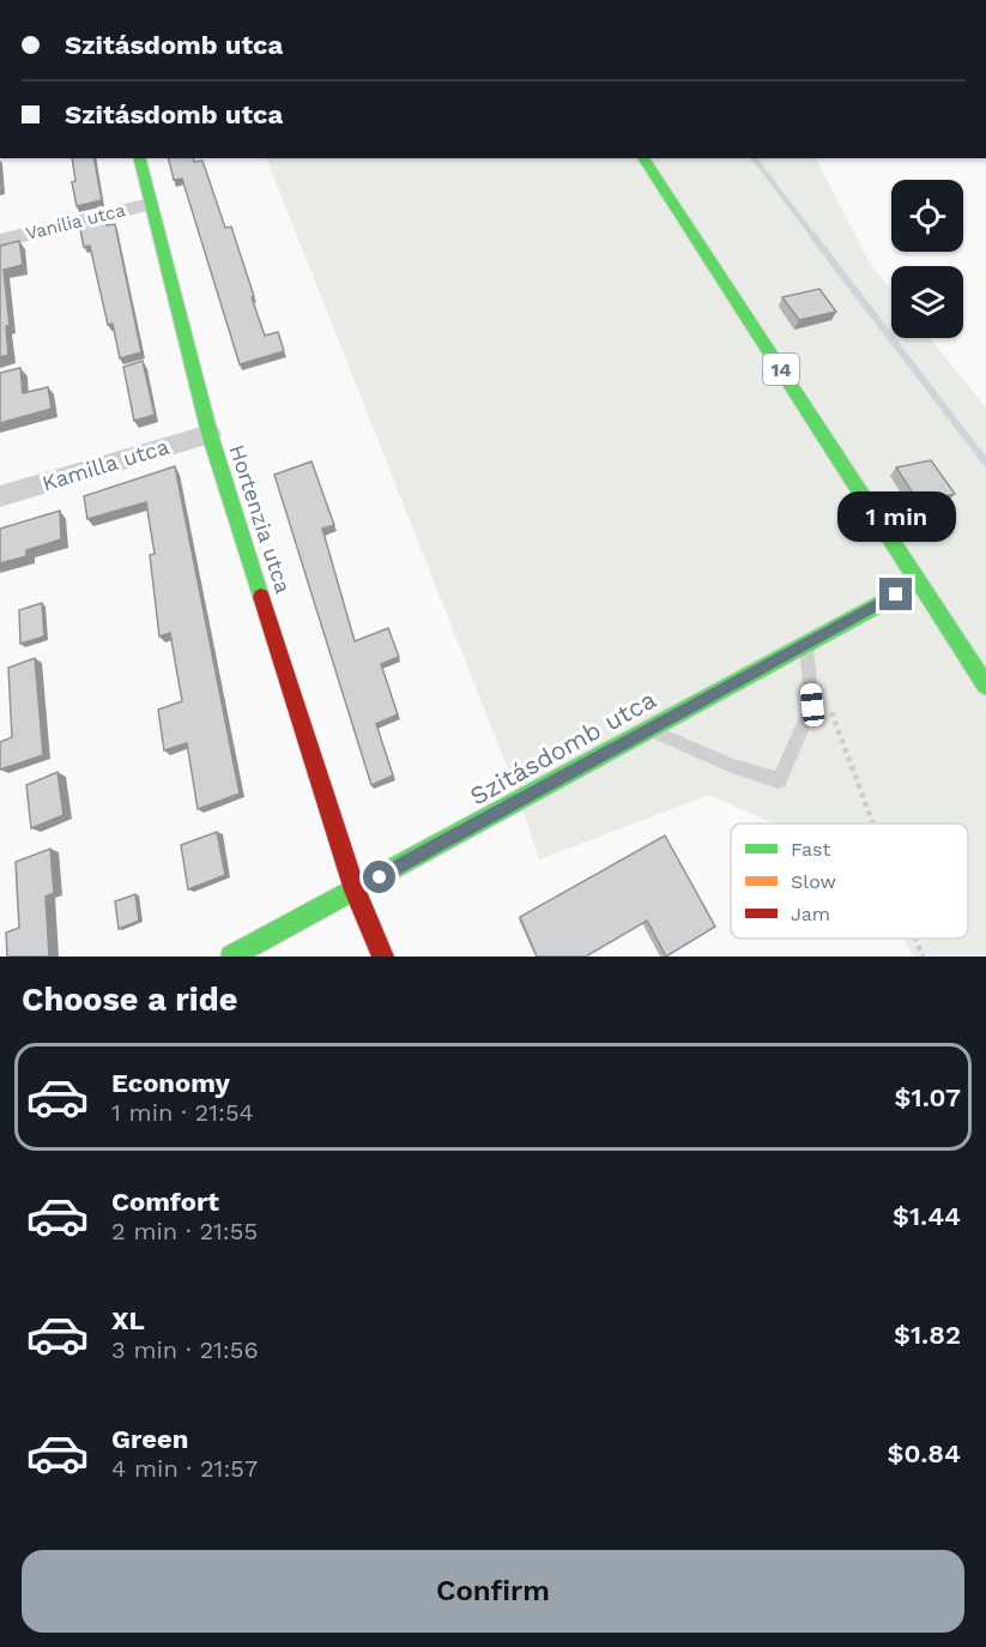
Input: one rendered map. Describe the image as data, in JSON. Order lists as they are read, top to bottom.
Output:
{
  "streets": {
    "street": [
      "Vanília utca",
      "14",
      "Kamilla utca",
      "Hortenzia utca",
      "Szitásdomb utca"
    ]
  },
  "crossings": [
    ["Vanília utca", "Hortenzia utca"],
    ["14", "Szitásdomb utca"],
    ["Kamilla utca", "Hortenzia utca"],
    ["Hortenzia utca", "Szitásdomb utca"]
  ],
  "legend": ["Fast", "Slow", "Jam"],
  "page": {
    "banner": ["Szitásdomb utca", "Szitásdomb utca"],
    "bubble": "1 min",
    "heading": "Choose a ride",
    "list": [
      {
        "name": "Economy",
        "note": "1 min · 21:54",
        "value": "$1.07"
      },
      {
        "name": "Comfort",
        "note": "2 min · 21:55",
        "value": "$1.44"
      },
      {
        "name": "XL",
        "note": "3 min · 21:56",
        "value": "$1.82"
      },
      {
        "name": "Green",
        "note": "4 min · 21:57",
        "value": "$0.84"
      }
    ],
    "buttons": "Confirm"
  }
}
